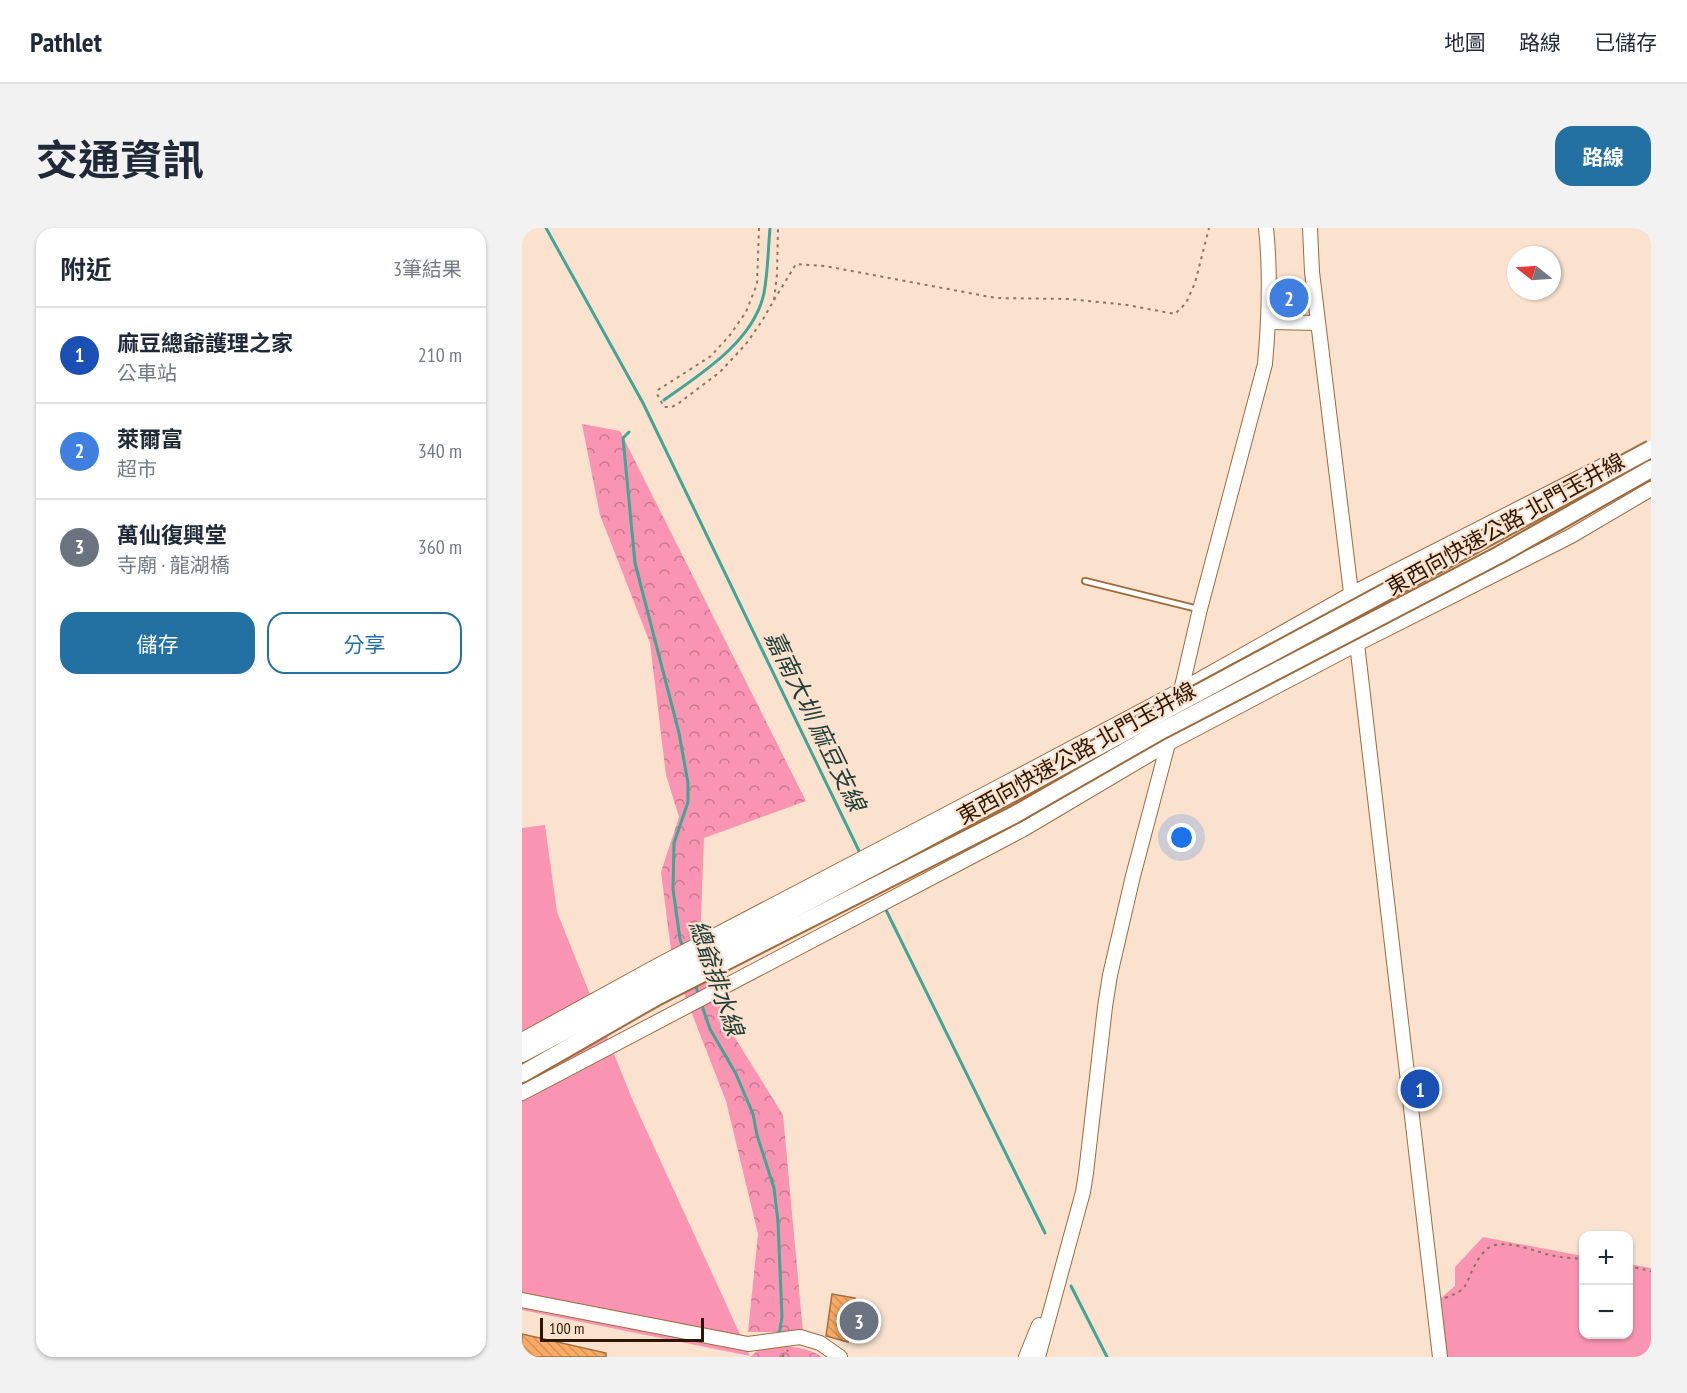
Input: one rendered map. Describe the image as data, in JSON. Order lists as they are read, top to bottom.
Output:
{
  "streets": {
    "highway": ["東西向快速公路 北門玉井線"]
  },
  "water": ["嘉南大圳 麻豆支線", "總爺排水線"],
  "scale_bar": "100 m",
  "north": "left",
  "page": {
    "header": "Pathlet",
    "nav": ["地圖", "路線", "已儲存"],
    "title": "交通資訊",
    "buttons": [
      "路線",
      ["儲存", "分享"]
    ],
    "heading": ["附近", "3筆結果"],
    "pins": ["2", "1", "3"],
    "list": [
      {
        "mark": "1",
        "name": "麻豆總爺護理之家",
        "note": "公車站",
        "value": "210 m"
      },
      {
        "mark": "2",
        "name": "萊爾富",
        "note": "超市",
        "value": "340 m"
      },
      {
        "mark": "3",
        "name": "萬仙復興堂",
        "note": "寺廟 · 龍湖橋",
        "value": "360 m"
      }
    ],
    "map_buttons": ["+", "−"],
    "scale": "100 m"
  }
}
